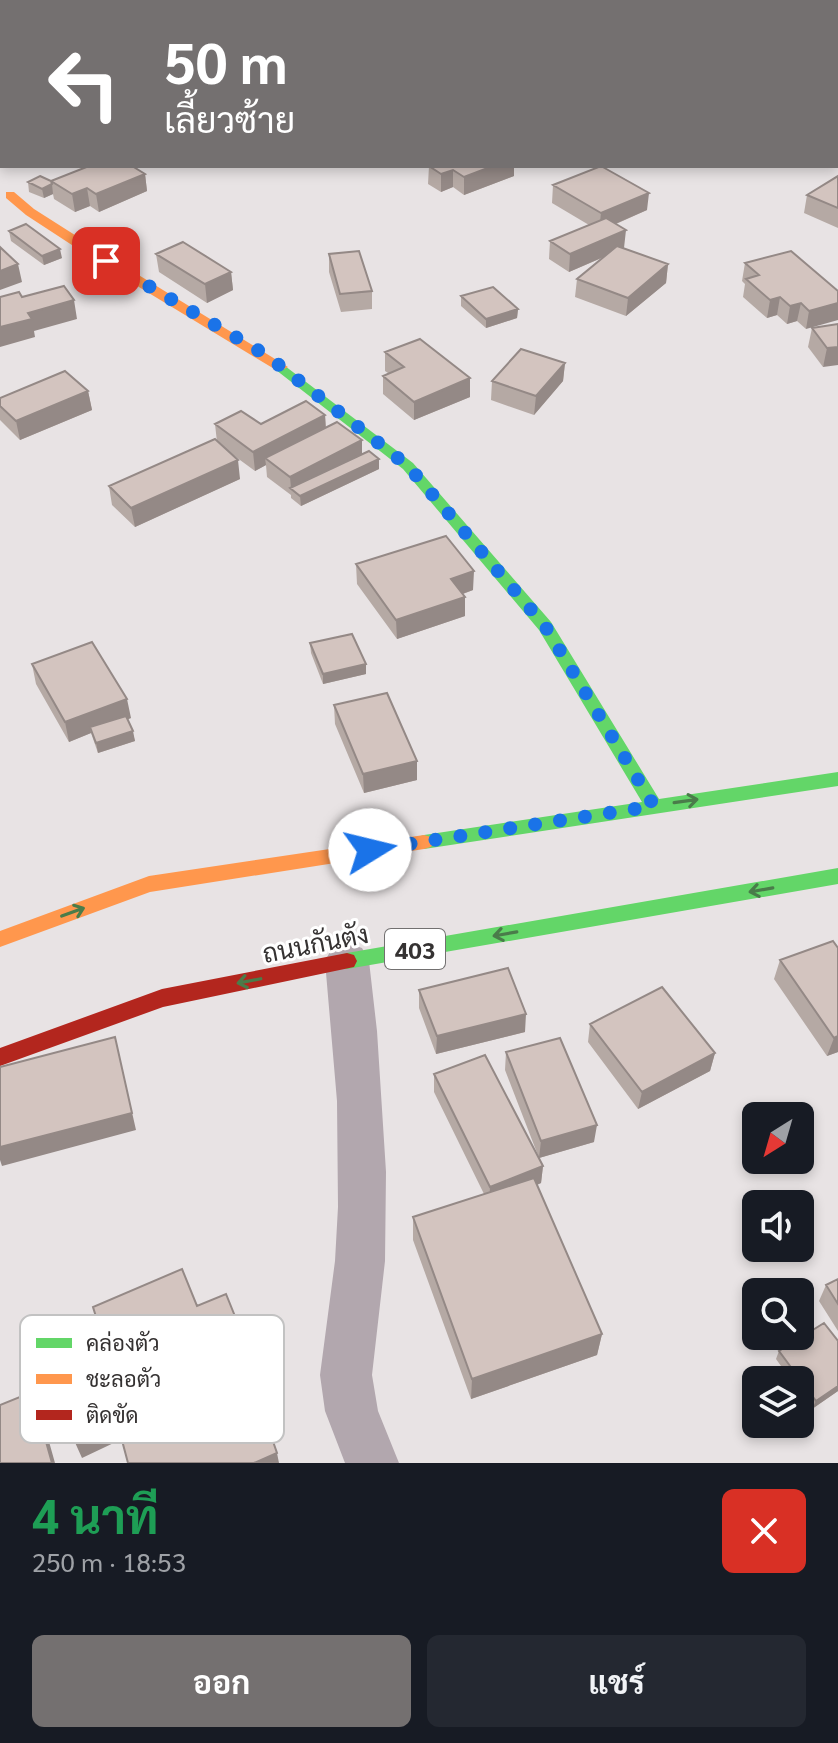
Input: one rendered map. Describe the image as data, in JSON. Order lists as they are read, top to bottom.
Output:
{
  "streets": {
    "main road": ["ถนนกันตัง", "403"]
  },
  "legend": ["คล่องตัว", "ชะลอตัว", "ติดขัด"],
  "north": "bottom left",
  "page": {
    "turn": ["50 m", "เลี้ยวซ้าย"],
    "heading": ["4 นาที", "250 m · 18:53"],
    "buttons": ["ออก", "แชร์"]
  }
}
